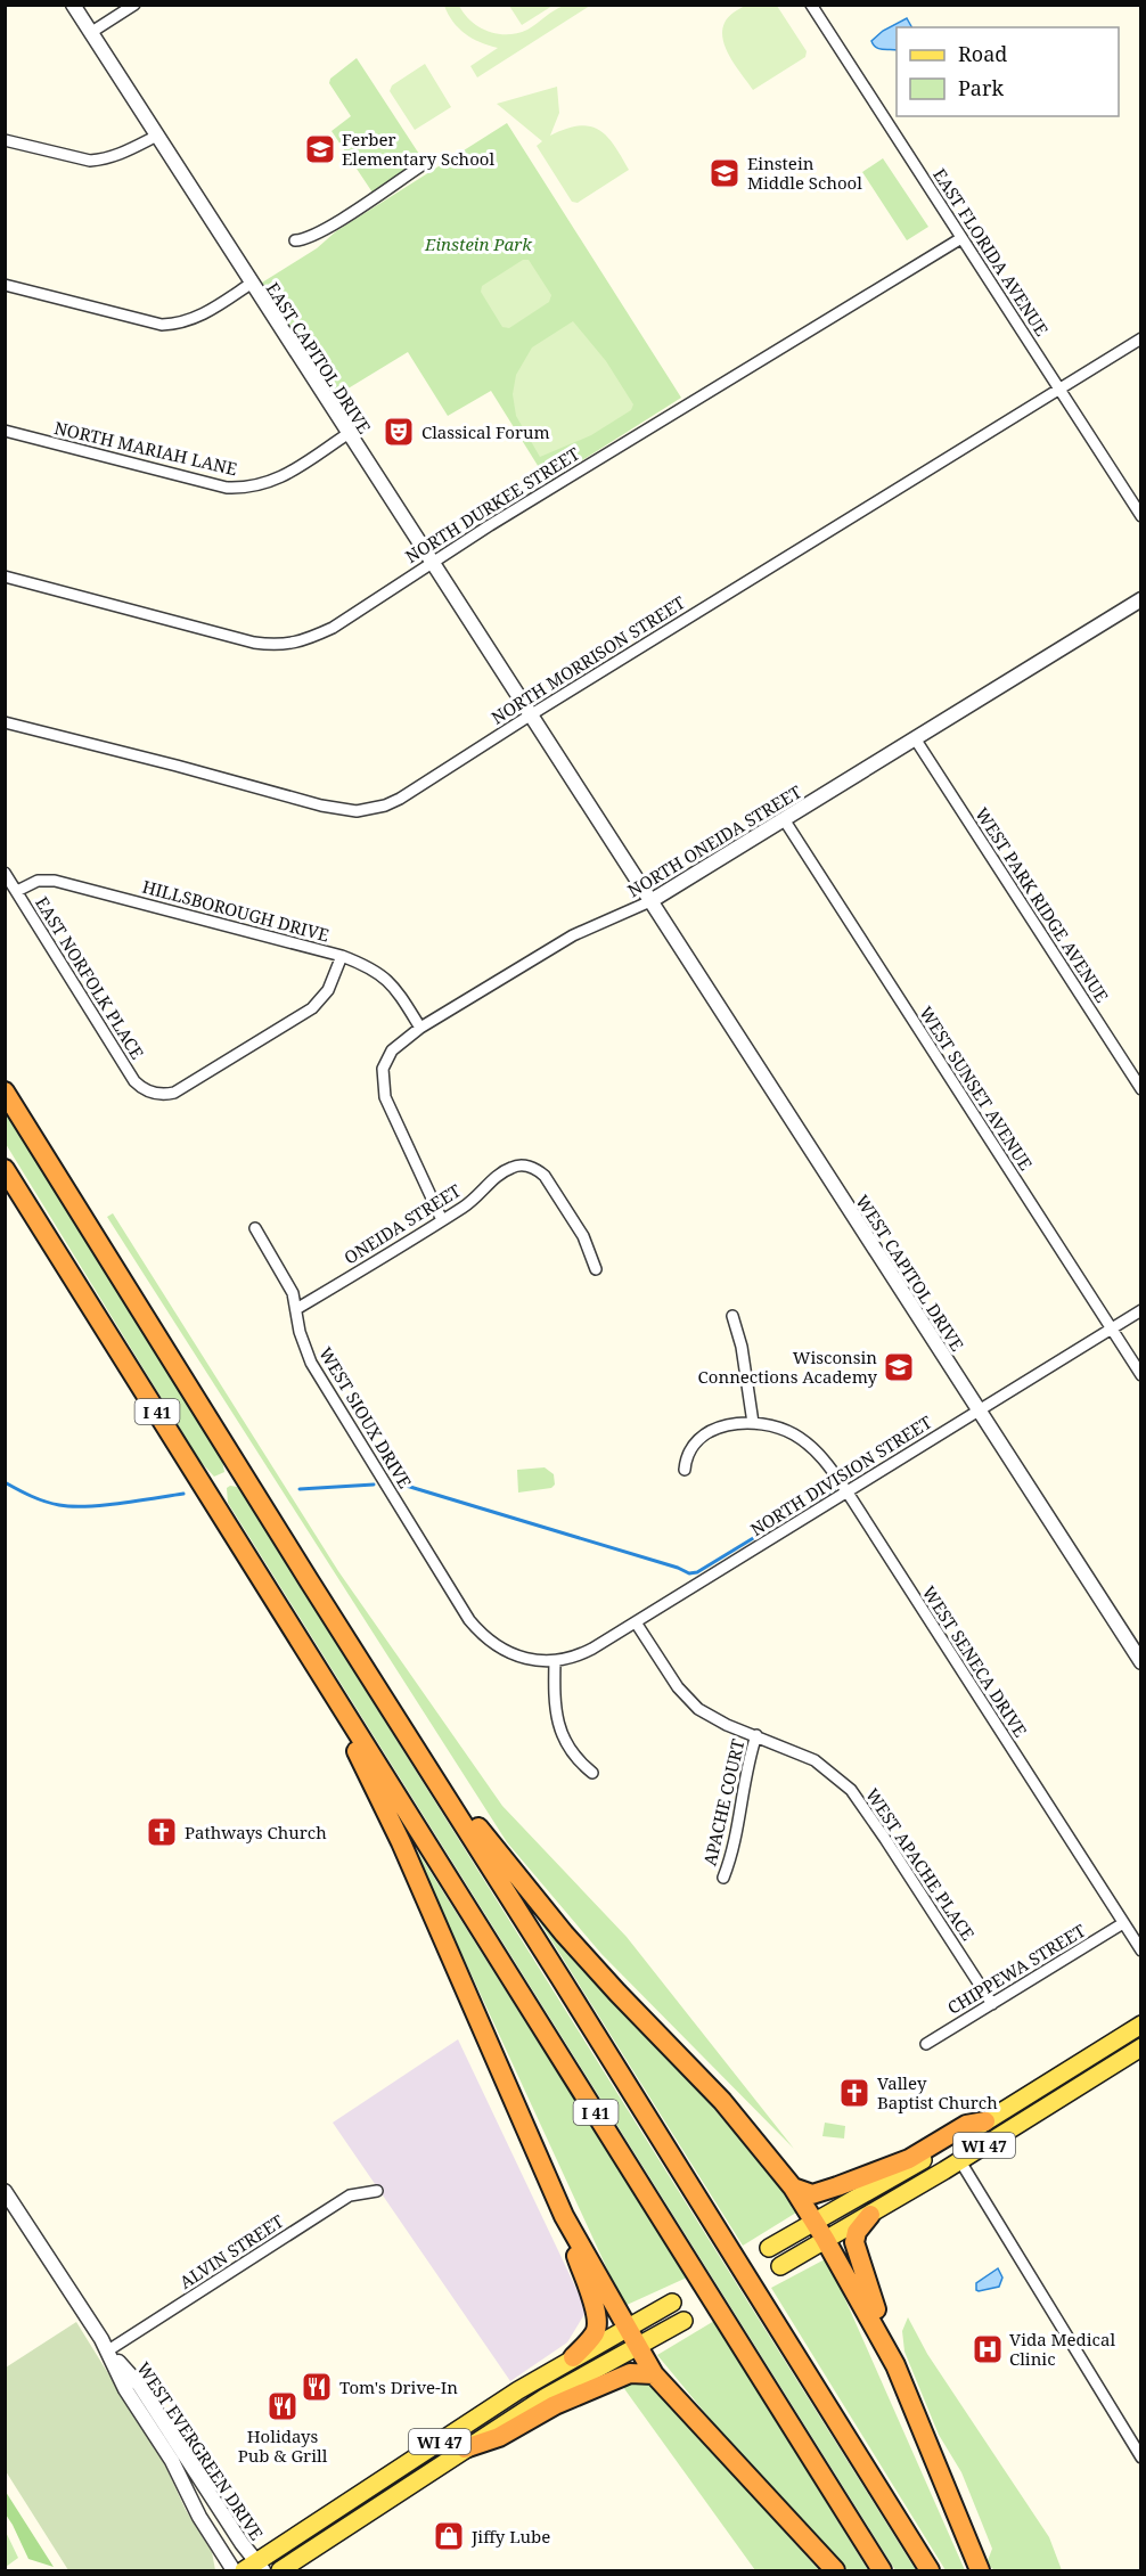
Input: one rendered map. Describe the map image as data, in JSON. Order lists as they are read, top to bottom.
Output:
{
  "streets": {
    "highway": ["I 41"],
    "main road": ["WI 47"],
    "street": [
      "EAST FLORIDA AVENUE",
      "EAST CAPITOL DRIVE",
      "NORTH MARIAH LANE",
      "NORTH DURKEE STREET",
      "NORTH MORRISON STREET",
      "NORTH ONEIDA STREET",
      "WEST PARK RIDGE AVENUE",
      "HILLSBOROUGH DRIVE",
      "EAST NORFOLK PLACE",
      "WEST SUNSET AVENUE",
      "ONEIDA STREET",
      "WEST CAPITOL DRIVE",
      "WEST SIOUX DRIVE",
      "NORTH DIVISION STREET",
      "WEST SENECA DRIVE",
      "APACHE COURT",
      "WEST APACHE PLACE",
      "CHIPPEWA STREET",
      "ALVIN STREET",
      "WEST EVERGREEN DRIVE"
    ]
  },
  "crossings": [
    ["EAST FLORIDA AVENUE", "NORTH DURKEE STREET"],
    ["EAST FLORIDA AVENUE", "NORTH MORRISON STREET"],
    ["EAST CAPITOL DRIVE", "NORTH MARIAH LANE"],
    ["EAST CAPITOL DRIVE", "NORTH DURKEE STREET"],
    ["EAST CAPITOL DRIVE", "NORTH MORRISON STREET"],
    ["EAST CAPITOL DRIVE", "NORTH ONEIDA STREET"],
    ["EAST CAPITOL DRIVE", "WEST CAPITOL DRIVE"],
    ["NORTH ONEIDA STREET", "WEST PARK RIDGE AVENUE"],
    ["NORTH ONEIDA STREET", "HILLSBOROUGH DRIVE"],
    ["NORTH ONEIDA STREET", "WEST SUNSET AVENUE"],
    ["NORTH ONEIDA STREET", "ONEIDA STREET"],
    ["NORTH ONEIDA STREET", "WEST CAPITOL DRIVE"],
    ["HILLSBOROUGH DRIVE", "EAST NORFOLK PLACE"],
    ["WEST SUNSET AVENUE", "NORTH DIVISION STREET"],
    ["ONEIDA STREET", "WEST SIOUX DRIVE"],
    ["WEST CAPITOL DRIVE", "NORTH DIVISION STREET"],
    ["WEST SIOUX DRIVE", "NORTH DIVISION STREET"],
    ["NORTH DIVISION STREET", "WEST SENECA DRIVE"],
    ["NORTH DIVISION STREET", "WEST APACHE PLACE"],
    ["WEST SENECA DRIVE", "CHIPPEWA STREET"],
    ["APACHE COURT", "WEST APACHE PLACE"],
    ["WEST APACHE PLACE", "CHIPPEWA STREET"],
    ["WI 47", "WEST EVERGREEN DRIVE"],
    ["ALVIN STREET", "WEST EVERGREEN DRIVE"]
  ],
  "parks": ["Einstein Park"],
  "places": {
    "school or university": ["Ferber Elementary School", "Einstein Middle School", "Wisconsin Connections Academy"],
    "theatre": ["Classical Forum"],
    "church": ["Pathways Church", "Valley Baptist Church"],
    "hospital": ["Vida Medical Clinic"],
    "restaurant": ["Tom's Drive-In", "Holidays Pub & Grill"],
    "shop": ["Jiffy Lube"]
  },
  "legend": ["Road", "Park"]
}
